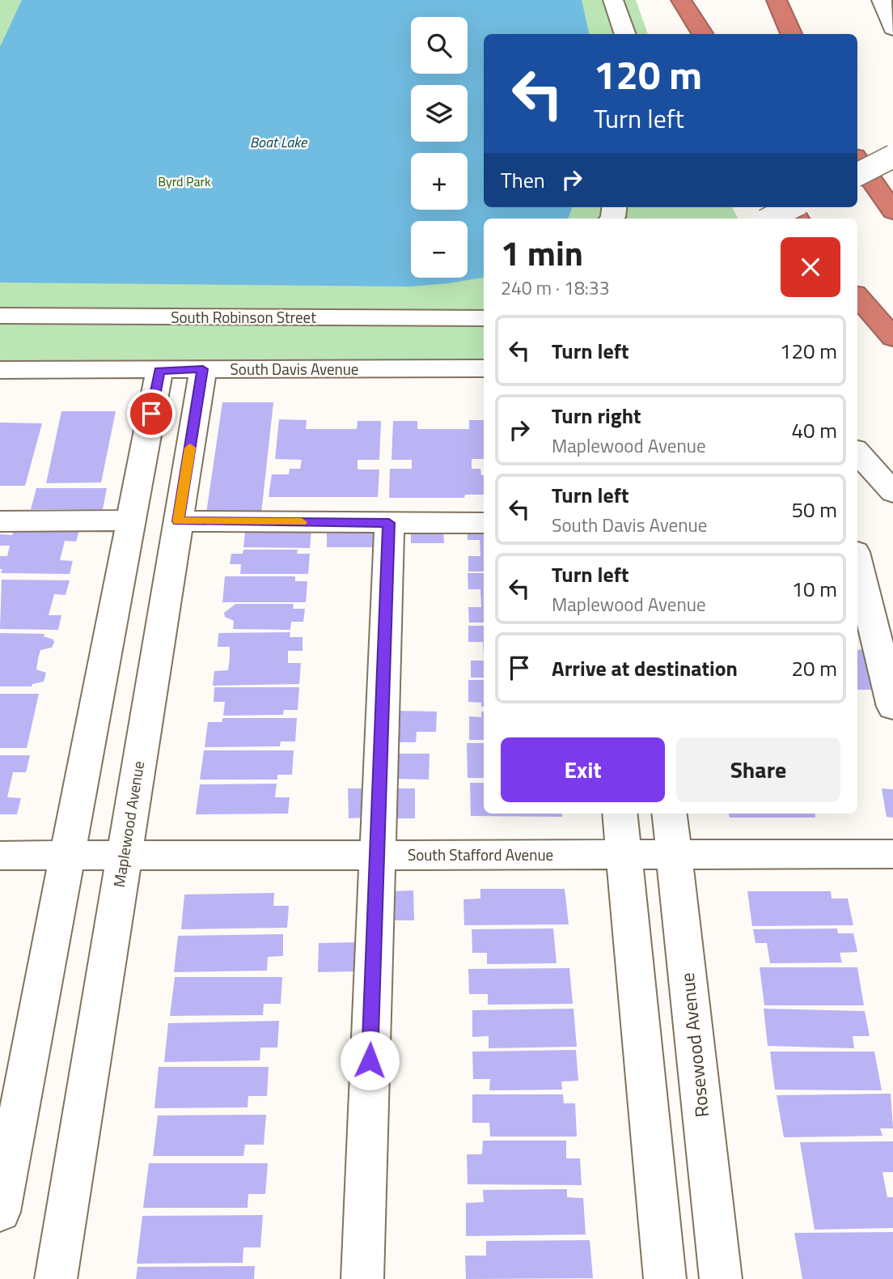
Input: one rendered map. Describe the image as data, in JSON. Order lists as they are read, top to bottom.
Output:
{
  "streets": {
    "street": [
      "South Robinson Street",
      "South Davis Avenue",
      "Maplewood Avenue",
      "South Stafford Avenue",
      "Rosewood Avenue"
    ]
  },
  "crossings": [
    ["South Davis Avenue", "Maplewood Avenue"],
    ["Maplewood Avenue", "South Stafford Avenue"],
    ["South Stafford Avenue", "Rosewood Avenue"]
  ],
  "water": ["Boat Lake"],
  "parks": ["Byrd Park"],
  "page": {
    "map_buttons": ["+", "−"],
    "turn": ["120 m", "Turn left"],
    "then": "Then",
    "heading": ["1 min", "240 m · 18:33"],
    "list": [
      {
        "name": "Turn left",
        "value": "120 m"
      },
      {
        "name": "Turn right",
        "note": "Maplewood Avenue",
        "value": "40 m"
      },
      {
        "name": "Turn left",
        "note": "South Davis Avenue",
        "value": "50 m"
      },
      {
        "name": "Turn left",
        "note": "Maplewood Avenue",
        "value": "10 m"
      },
      {
        "name": "Arrive at destination",
        "value": "20 m"
      }
    ],
    "buttons": ["Exit", "Share"]
  }
}
